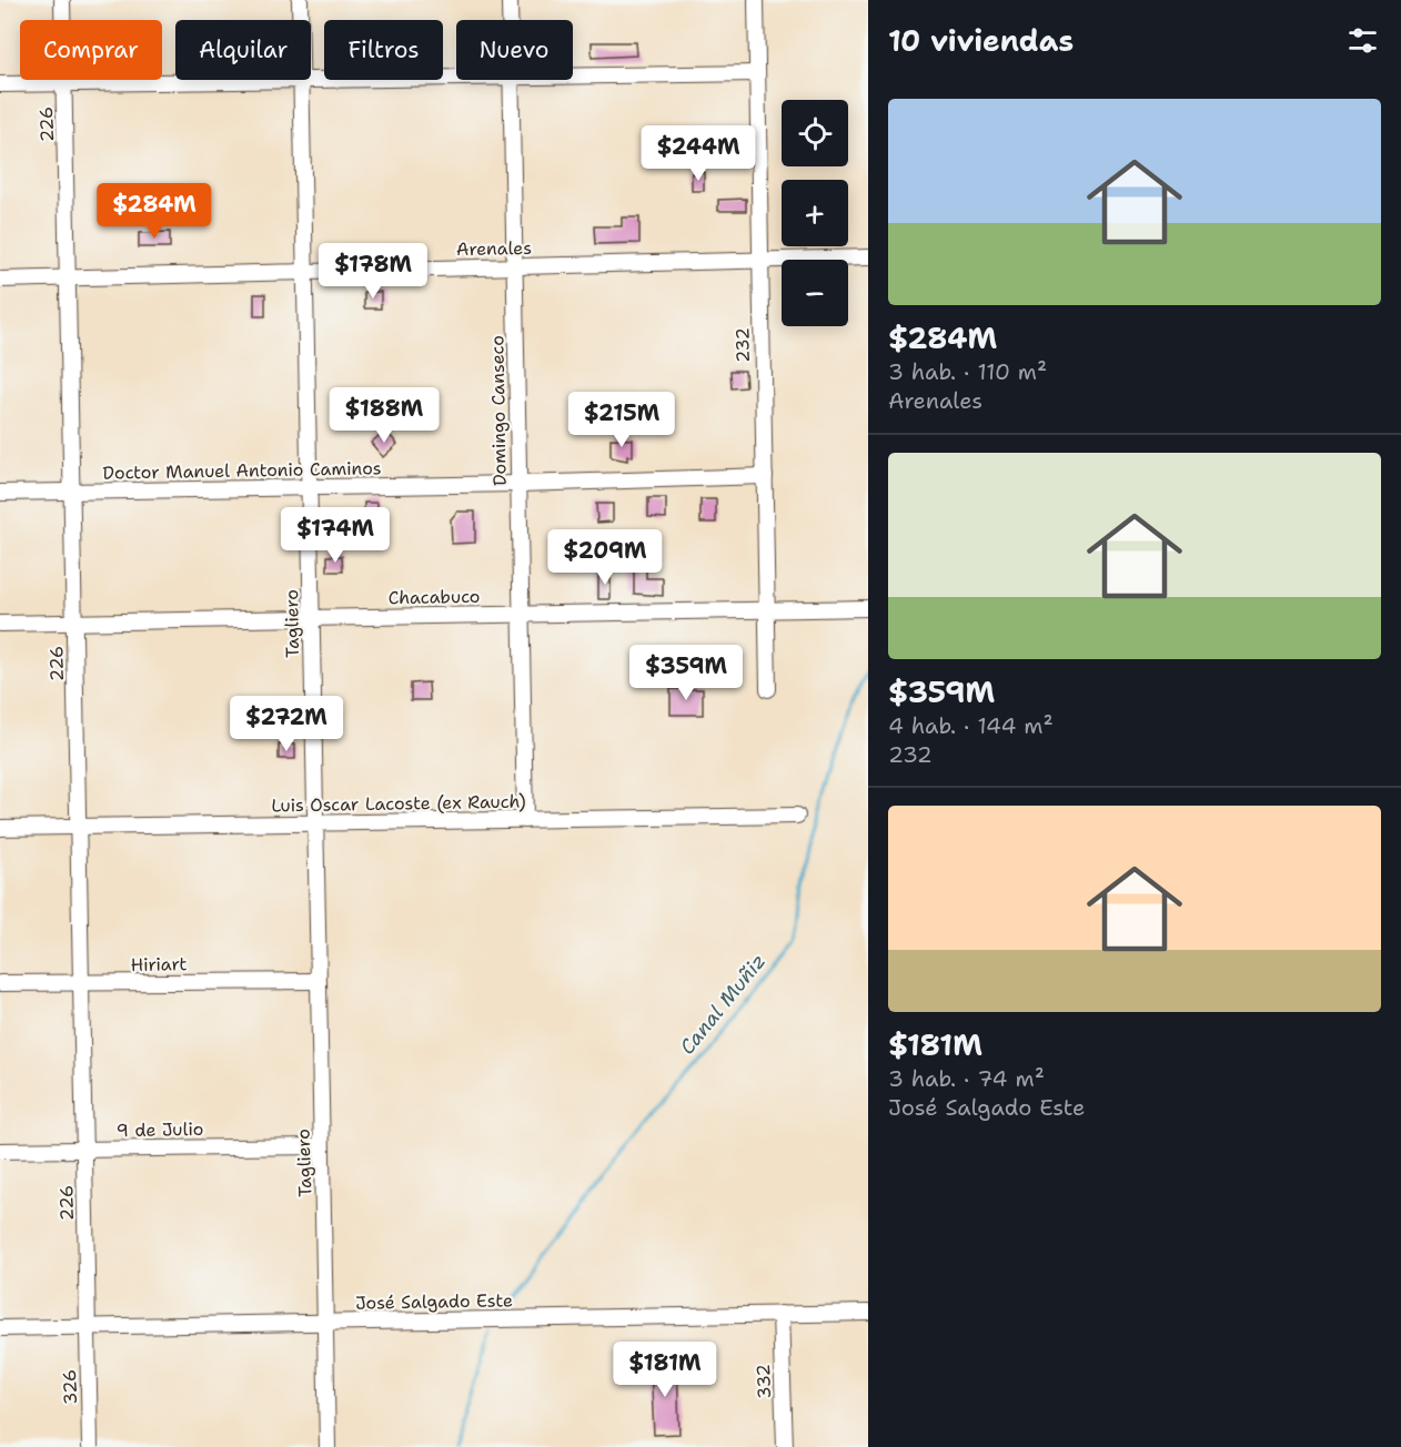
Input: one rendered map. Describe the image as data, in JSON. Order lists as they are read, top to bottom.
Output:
{
  "streets": {
    "street": [
      "226",
      "Arenales",
      "232",
      "Domingo Canseco",
      "Doctor Manuel Antonio Caminos",
      "Chacabuco",
      "Tagliero",
      "Luis Oscar Lacoste (ex Rauch)",
      "Hiriart",
      "9 de Julio",
      "José Salgado Este",
      "332",
      "326"
    ]
  },
  "crossings": [
    ["226", "Arenales"],
    ["226", "Doctor Manuel Antonio Caminos"],
    ["226", "Chacabuco"],
    ["226", "Luis Oscar Lacoste (ex Rauch)"],
    ["226", "Hiriart"],
    ["226", "9 de Julio"],
    ["226", "José Salgado Este"],
    ["226", "326"],
    ["Arenales", "232"],
    ["Arenales", "Domingo Canseco"],
    ["Arenales", "Tagliero"],
    ["232", "Doctor Manuel Antonio Caminos"],
    ["232", "Chacabuco"],
    ["Domingo Canseco", "Doctor Manuel Antonio Caminos"],
    ["Domingo Canseco", "Chacabuco"],
    ["Domingo Canseco", "Luis Oscar Lacoste (ex Rauch)"],
    ["Doctor Manuel Antonio Caminos", "Tagliero"],
    ["Chacabuco", "Tagliero"],
    ["Tagliero", "Luis Oscar Lacoste (ex Rauch)"],
    ["Tagliero", "Hiriart"],
    ["Tagliero", "9 de Julio"],
    ["Tagliero", "José Salgado Este"],
    ["José Salgado Este", "332"],
    ["José Salgado Este", "326"]
  ],
  "water": ["Canal Muñiz"],
  "page": {
    "heading": "10 viviendas",
    "chip": [
      "Comprar",
      "Alquilar",
      "Filtros",
      "Nuevo"
    ],
    "list": [
      {
        "name": "$284M",
        "note": "3 hab. · 110 m² · Arenales"
      },
      {
        "name": "$359M",
        "note": "4 hab. · 144 m² · 232"
      },
      {
        "name": "$181M",
        "note": "3 hab. · 74 m² · José Salgado Este"
      }
    ],
    "map_buttons": ["+", "−"],
    "price": [
      "$244M",
      "$284M",
      "$178M",
      "$188M",
      "$215M",
      "$174M",
      "$209M",
      "$359M",
      "$272M",
      "$181M"
    ]
  }
}
